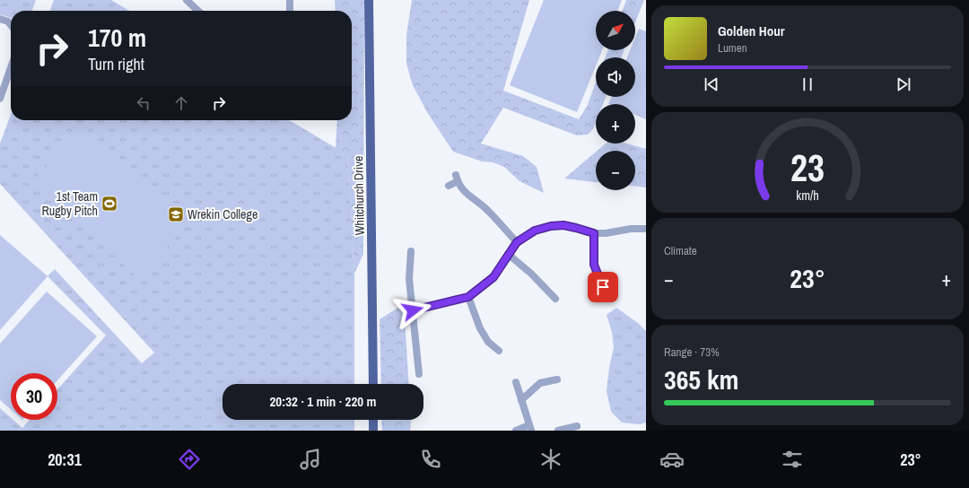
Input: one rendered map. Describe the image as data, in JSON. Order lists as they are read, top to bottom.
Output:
{
  "streets": {
    "main road": ["Whitchurch Drive"]
  },
  "places": {
    "sports": ["1st Team Rugby Pitch"],
    "school or university": ["Wrekin College"]
  },
  "north": "top right",
  "page": {
    "map_buttons": ["+", "−"],
    "turn": ["170 m", "Turn right"],
    "song": ["Golden Hour", "Lumen"],
    "tile": [
      "Climate",
      ["Range · 73%", "365 km"]
    ],
    "heat": ["−", "23°", "+"],
    "limit": "30",
    "trip": "20:32 · 1 min · 220 m",
    "tabs": ["20:31", "23°"],
    "gauge": ["23", "km/h"]
  }
}
